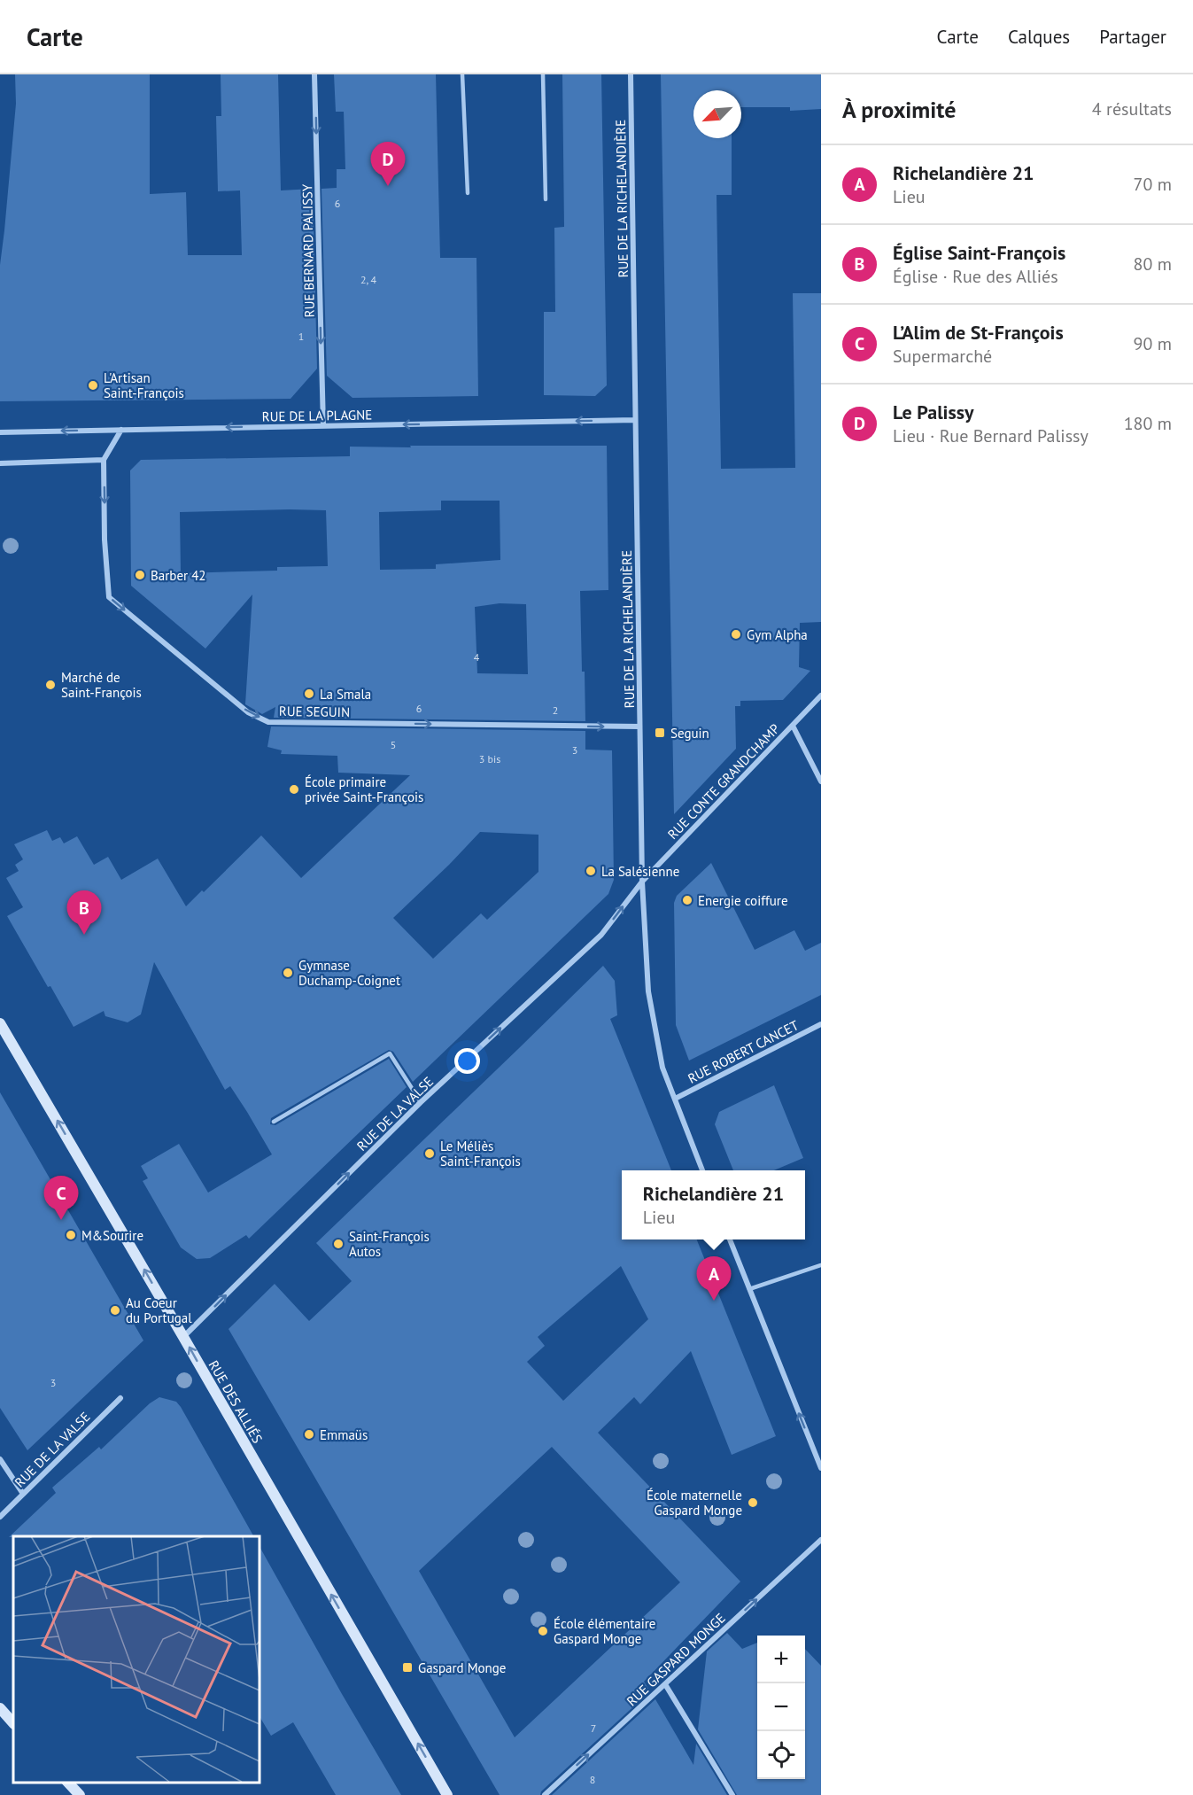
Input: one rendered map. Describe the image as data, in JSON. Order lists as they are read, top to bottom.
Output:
{
  "streets": {
    "main road": ["RUE DES ALLIÉS"],
    "street": [
      "RUE DE LA RICHELANDIÈRE",
      "RUE BERNARD PALISSY",
      "RUE DE LA PLAGNE",
      "RUE SEGUIN",
      "RUE CONTE GRANDCHAMP",
      "RUE ROBERT CANCET",
      "RUE DE LA VALSE",
      "RUE GASPARD MONGE"
    ]
  },
  "crossings": [
    ["RUE DE LA RICHELANDIÈRE", "RUE DE LA PLAGNE"],
    ["RUE DE LA RICHELANDIÈRE", "RUE SEGUIN"],
    ["RUE DE LA RICHELANDIÈRE", "RUE CONTE GRANDCHAMP"],
    ["RUE DE LA RICHELANDIÈRE", "RUE ROBERT CANCET"],
    ["RUE DE LA RICHELANDIÈRE", "RUE DE LA VALSE"],
    ["RUE BERNARD PALISSY", "RUE DE LA PLAGNE"],
    ["RUE DE LA PLAGNE", "RUE SEGUIN"],
    ["RUE CONTE GRANDCHAMP", "RUE DE LA VALSE"],
    ["RUE DE LA VALSE", "RUE DES ALLIÉS"]
  ],
  "one_way": [
    "RUE BERNARD PALISSY",
    "RUE DE LA PLAGNE",
    "RUE SEGUIN",
    "RUE DE LA VALSE",
    "RUE DES ALLIÉS",
    "RUE GASPARD MONGE"
  ],
  "places": {
    "other": [
      "L'Artisan Saint-François",
      "Barber 42",
      "Gym Alpha",
      "Marché de Saint-François",
      "La Smala",
      "École primaire privée Saint-François",
      "La Salésienne",
      "Energie coiffure",
      "Gymnase Duchamp-Coignet",
      "Le Méliès Saint-François",
      "M&Sourire",
      "Saint-François Autos",
      "Au Coeur du Portugal",
      "Emmaüs",
      "École maternelle Gaspard Monge",
      "École élémentaire Gaspard Monge"
    ],
    "transit": ["Seguin", "Gaspard Monge"]
  },
  "house_numbers": [
    "6",
    "2, 4",
    "1",
    "4",
    "6",
    "2",
    "5",
    "3",
    "3 bis",
    "3",
    "7",
    "8"
  ],
  "north": "bottom left",
  "page": {
    "header": "Carte",
    "nav": ["Carte", "Calques", "Partager"],
    "heading": ["À proximité", "4 résultats"],
    "pins": [
      "D",
      "B",
      "C",
      "A"
    ],
    "list": [
      {
        "mark": "A",
        "name": "Richelandière 21",
        "note": "Lieu",
        "value": "70 m"
      },
      {
        "mark": "B",
        "name": "Église Saint-François",
        "note": "Église · Rue des Alliés",
        "value": "80 m"
      },
      {
        "mark": "C",
        "name": "L’Alim de St-François",
        "note": "Supermarché",
        "value": "90 m"
      },
      {
        "mark": "D",
        "name": "Le Palissy",
        "note": "Lieu · Rue Bernard Palissy",
        "value": "180 m"
      }
    ],
    "popup": ["Richelandière 21", "Lieu"],
    "map_buttons": ["+", "−"]
  }
}
